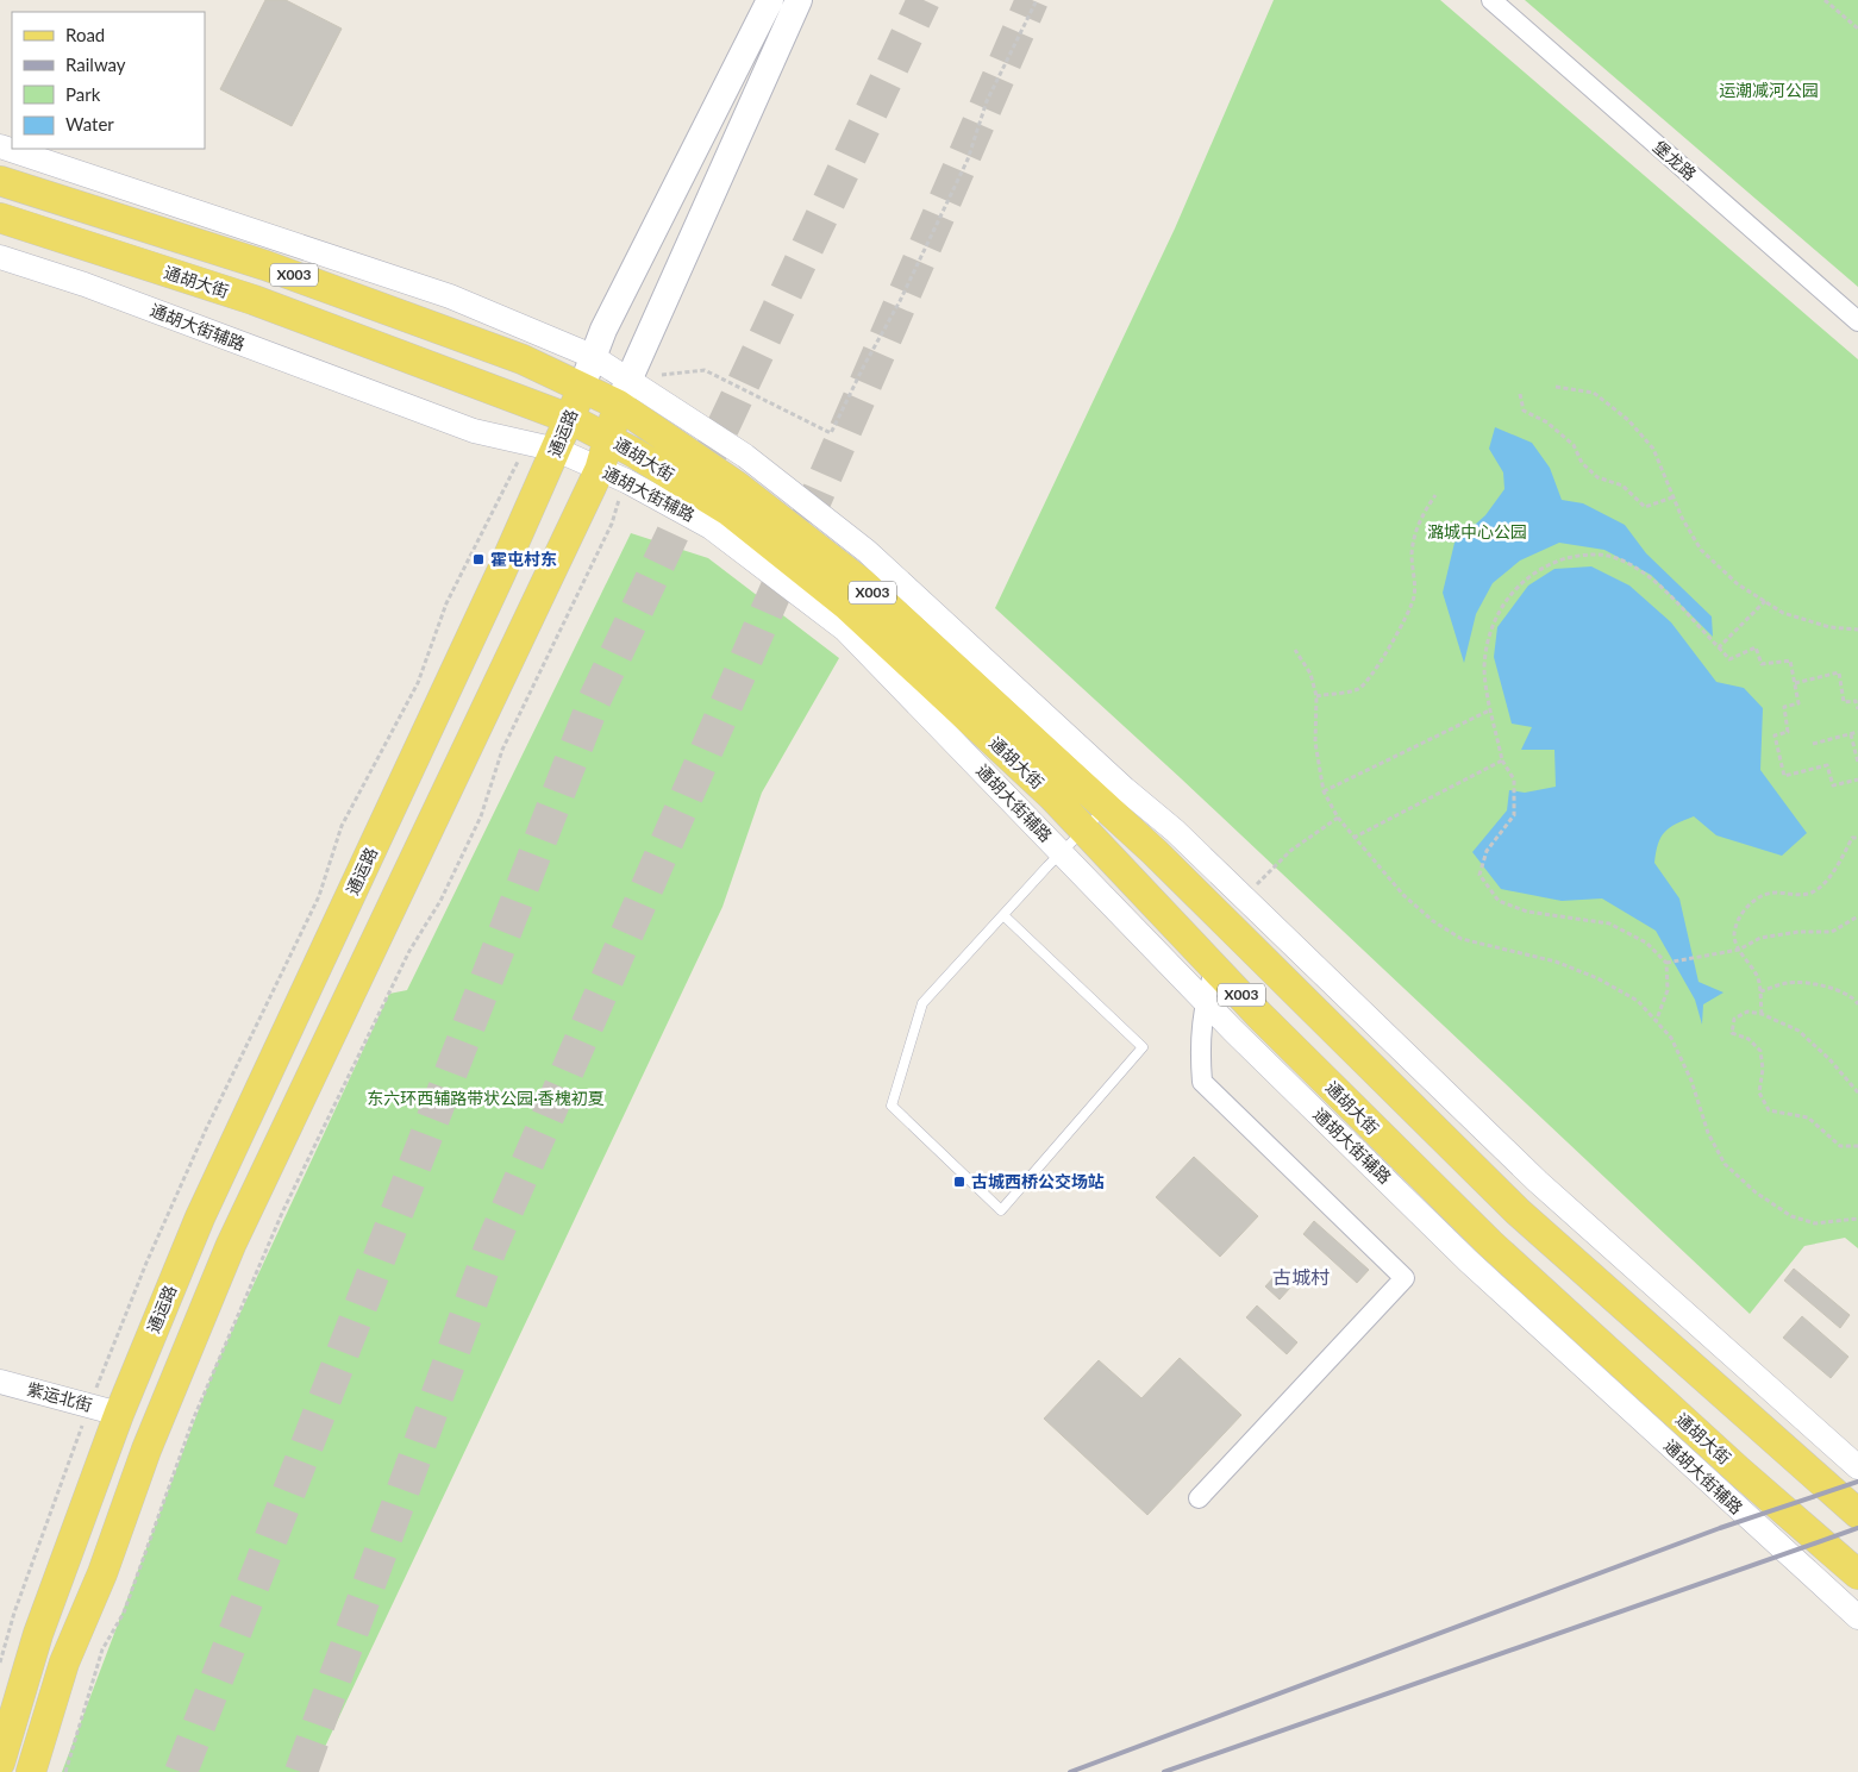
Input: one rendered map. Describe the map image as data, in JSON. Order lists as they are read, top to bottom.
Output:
{
  "streets": {
    "main road": ["X003", "通胡大街", "通运路"],
    "street": ["堡龙路", "通胡大街辅路", "紫运北街"]
  },
  "crossings": [
    ["通胡大街", "通运路"],
    ["通胡大街辅路", "通运路"],
    ["通运路", "紫运北街"]
  ],
  "districts": ["古城村"],
  "parks": ["运潮减河公园", "潞城中心公园", "东六环西辅路带状公园·香槐初夏"],
  "places": {
    "transit": ["霍屯村东", "古城西桥公交场站"]
  },
  "legend": [
    "Road",
    "Railway",
    "Park",
    "Water"
  ]
}
